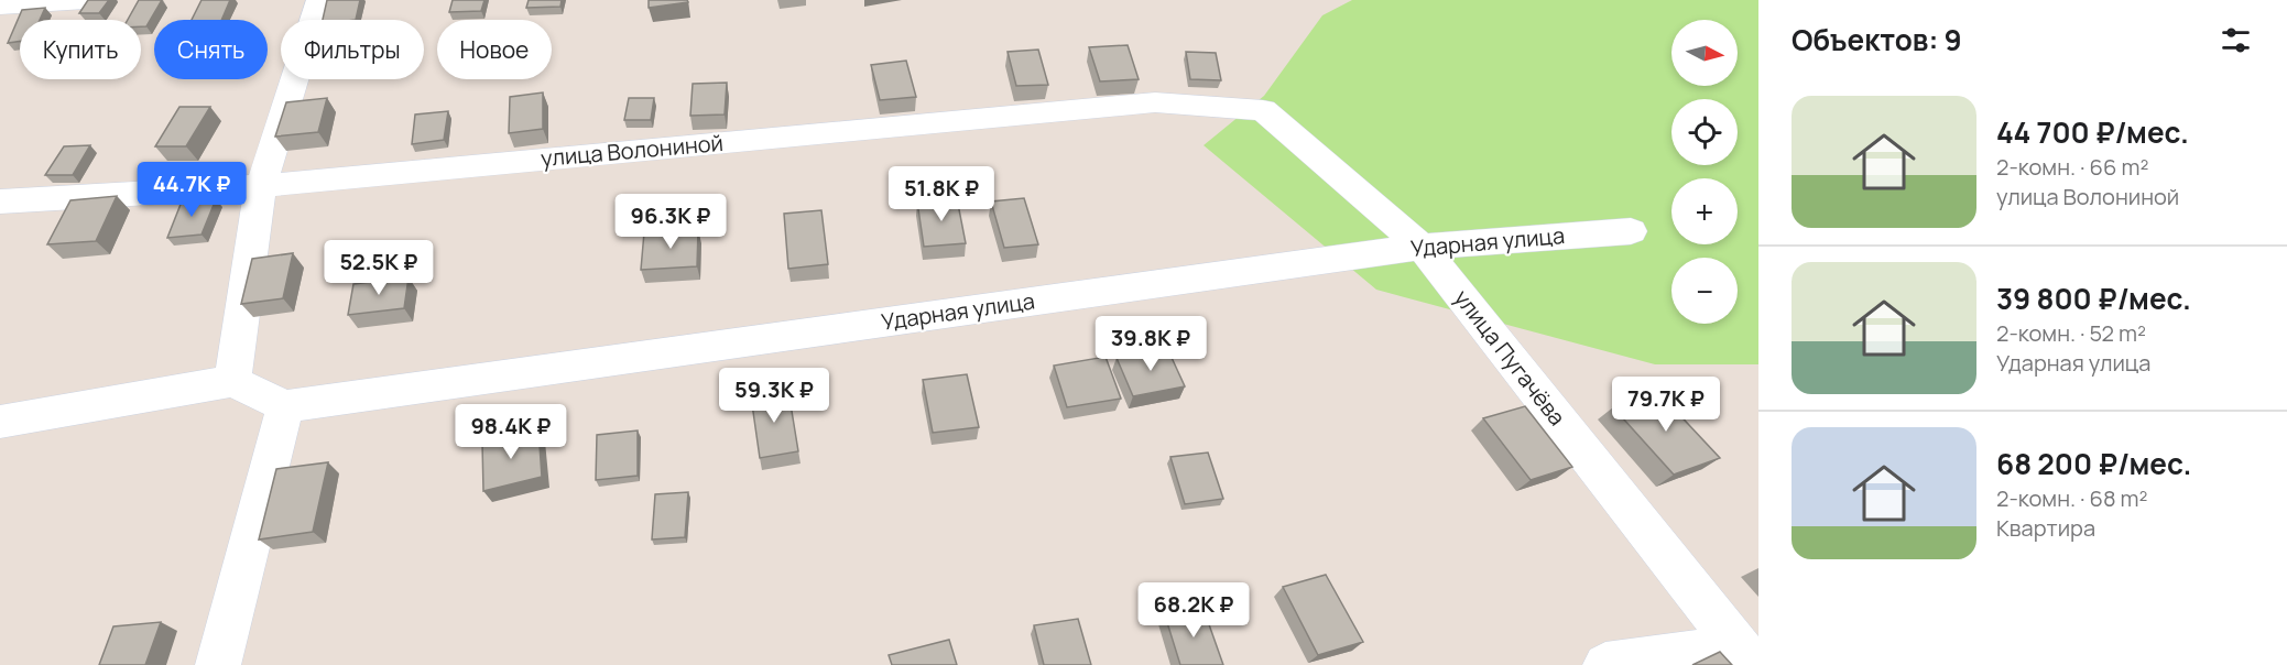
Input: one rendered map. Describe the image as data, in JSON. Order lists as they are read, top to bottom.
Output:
{
  "streets": {
    "street": ["улица Волониной", "Ударная улица", "улица Пугачёва"]
  },
  "crossings": [
    ["улица Волониной", "улица Пугачёва"],
    ["Ударная улица", "улица Пугачёва"]
  ],
  "north": "right",
  "page": {
    "heading": "Объектов: 9",
    "map_buttons": ["+", "−"],
    "chip": [
      "Купить",
      "Снять",
      "Фильтры",
      "Новое"
    ],
    "list": [
      {
        "name": "44 700 ₽/мес.",
        "note": "2-комн. · 66 m² · улица Волониной"
      },
      {
        "name": "39 800 ₽/мес.",
        "note": "2-комн. · 52 m² · Ударная улица"
      },
      {
        "name": "68 200 ₽/мес.",
        "note": "2-комн. · 68 m² · Квартира"
      }
    ],
    "price": [
      "44.7K ₽",
      "51.8K ₽",
      "96.3K ₽",
      "52.5K ₽",
      "39.8K ₽",
      "59.3K ₽",
      "79.7K ₽",
      "98.4K ₽",
      "68.2K ₽"
    ]
  }
}
